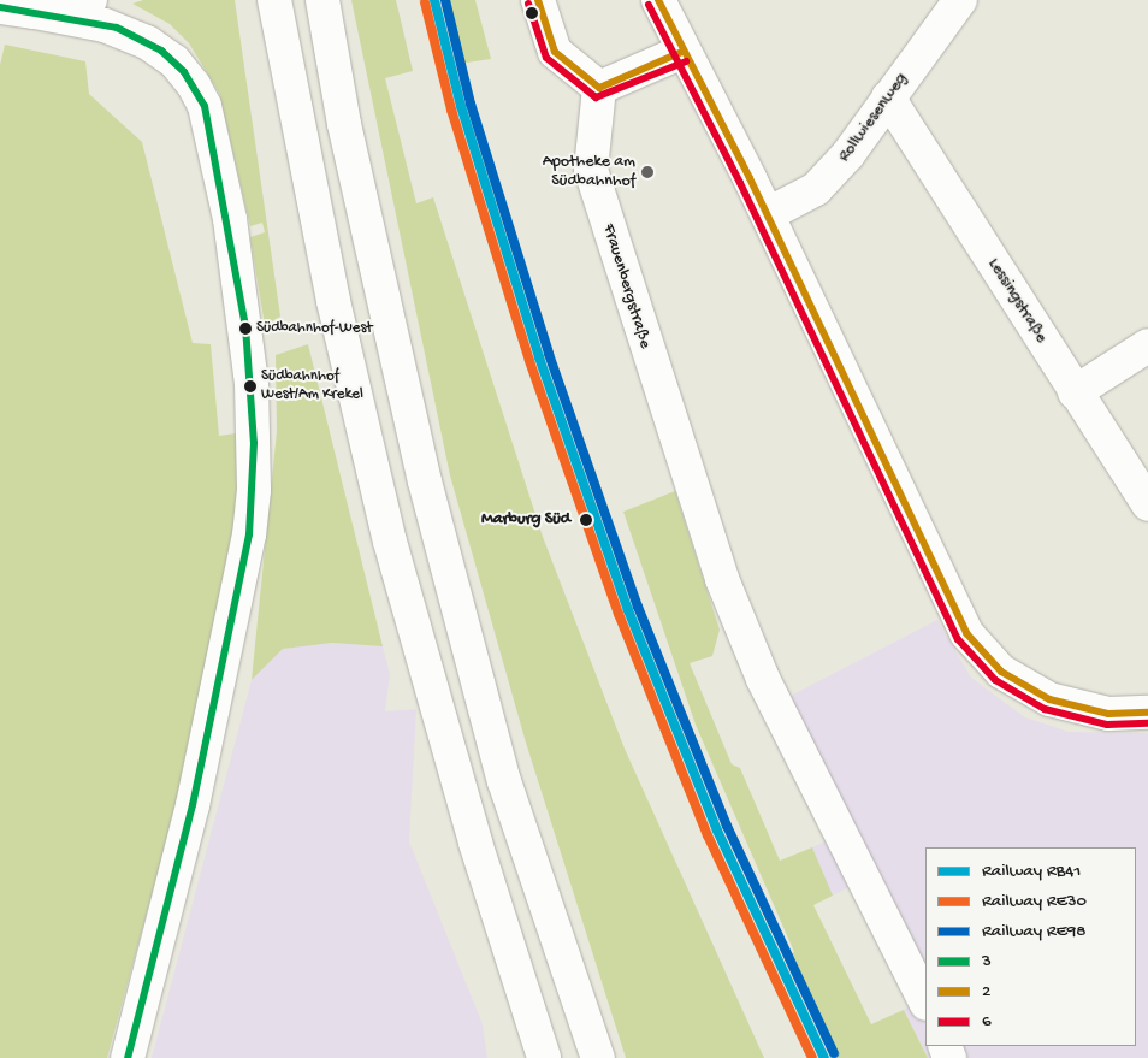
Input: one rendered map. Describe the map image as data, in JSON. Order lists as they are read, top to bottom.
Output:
{
  "streets": {
    "main road": ["Rollwiesenweg", "Frauenbergstraße", "Lessingstraße"]
  },
  "crossings": [
    ["Rollwiesenweg", "Lessingstraße"]
  ],
  "places": [
    "Apotheke am Südbahnhof",
    "Südbahnhof-West",
    "Südbahnhof West/Am Krekel",
    "Marburg Süd"
  ],
  "lines": [
    "rail line RB41",
    "rail line RE98",
    "transit line 2",
    "rail line RE30",
    "transit line 6",
    "transit line 3"
  ],
  "legend": [
    "Railway RB41",
    "Railway RE30",
    "Railway RE98",
    "3",
    "2",
    "6"
  ]
}
